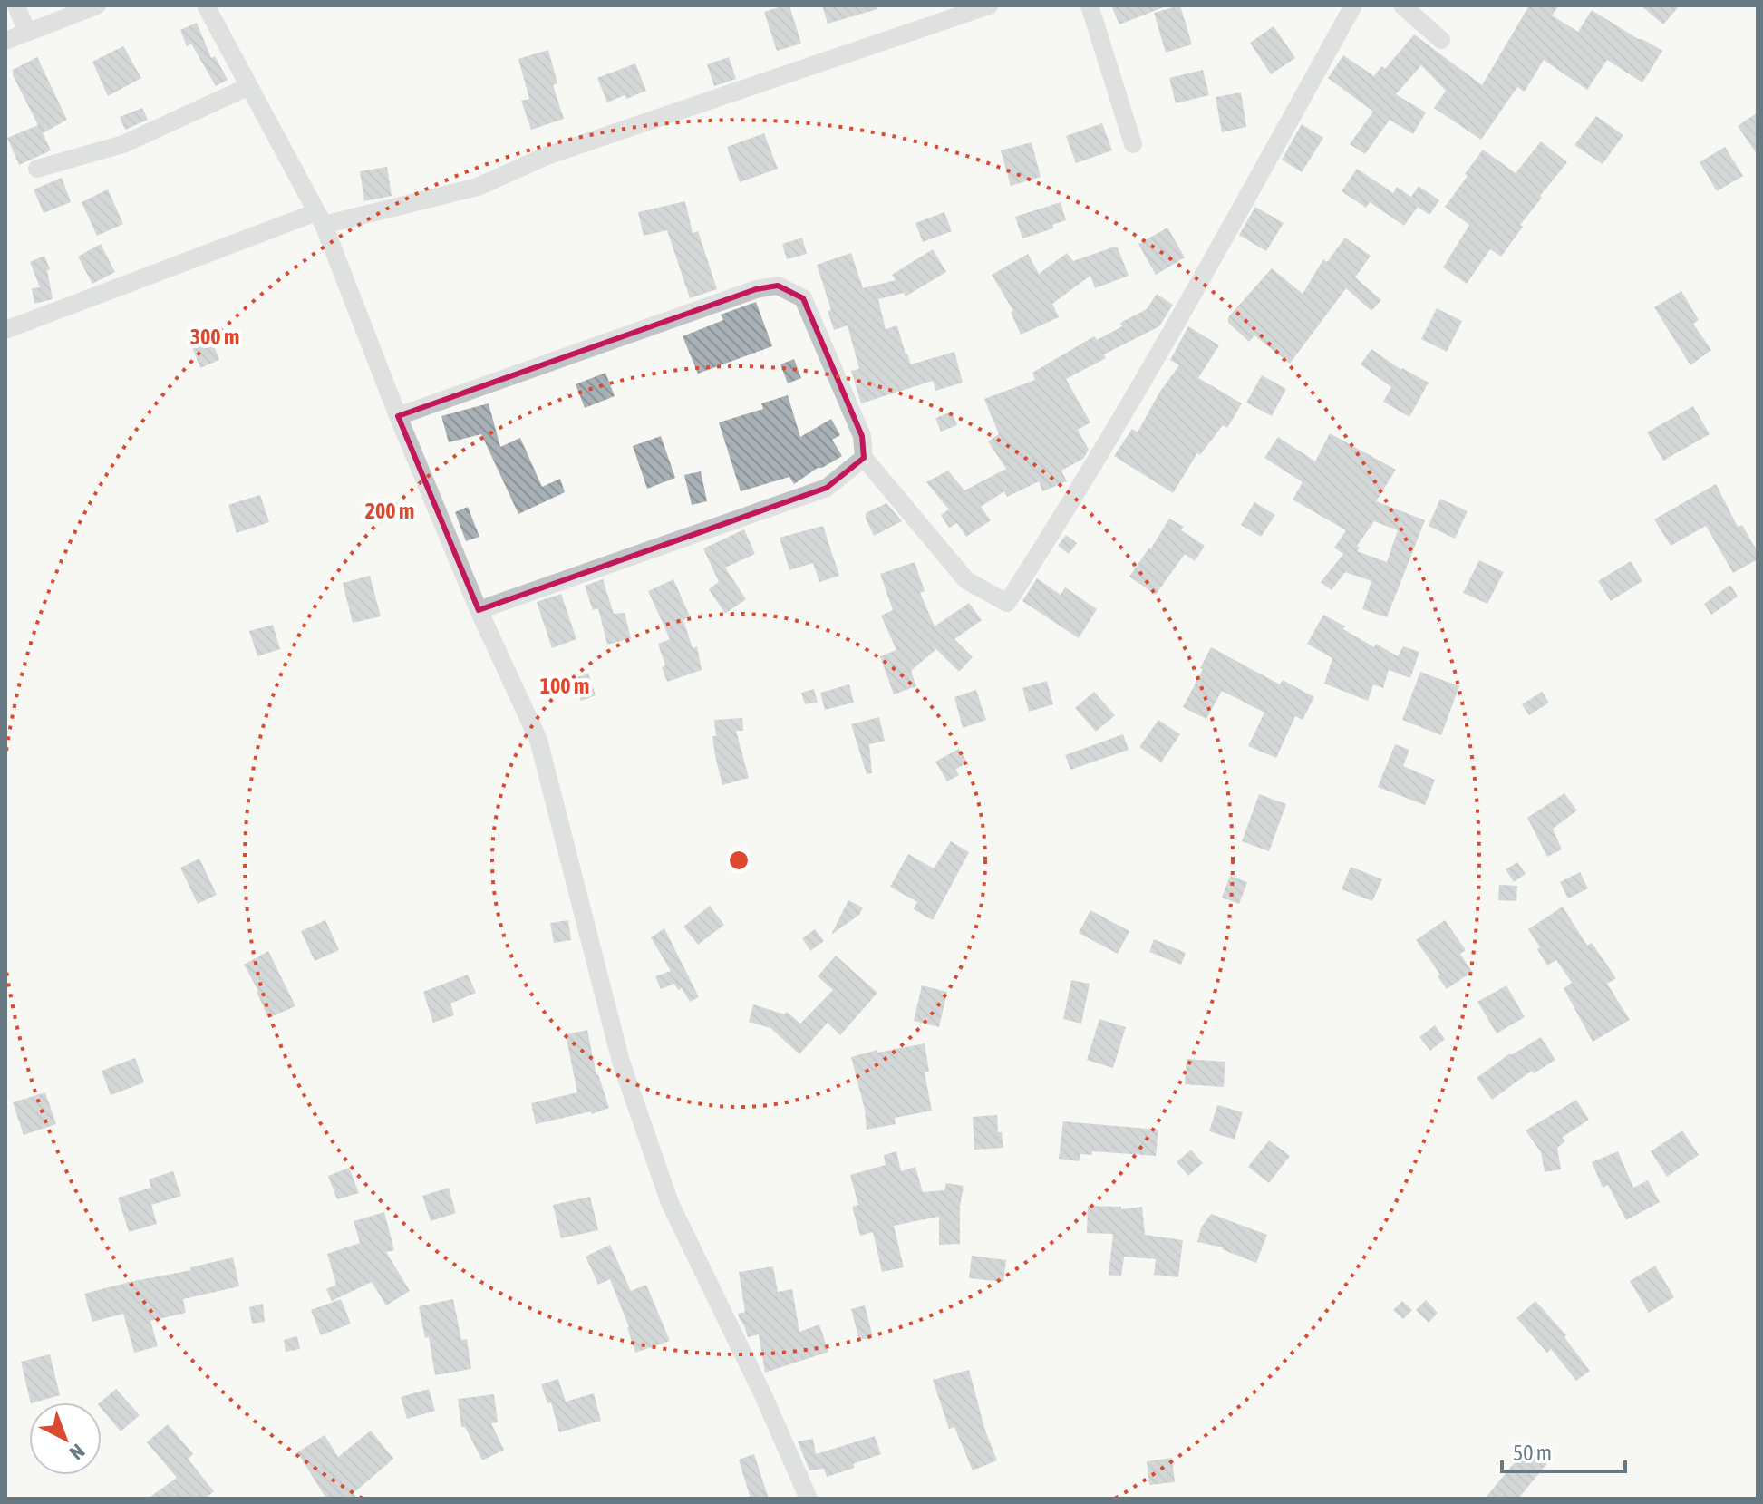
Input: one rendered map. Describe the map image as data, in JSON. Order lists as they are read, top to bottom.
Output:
{
  "scale_bar": "50 m",
  "north": "bottom right",
  "rings": ["300 m", "200 m", "100 m"]
}
